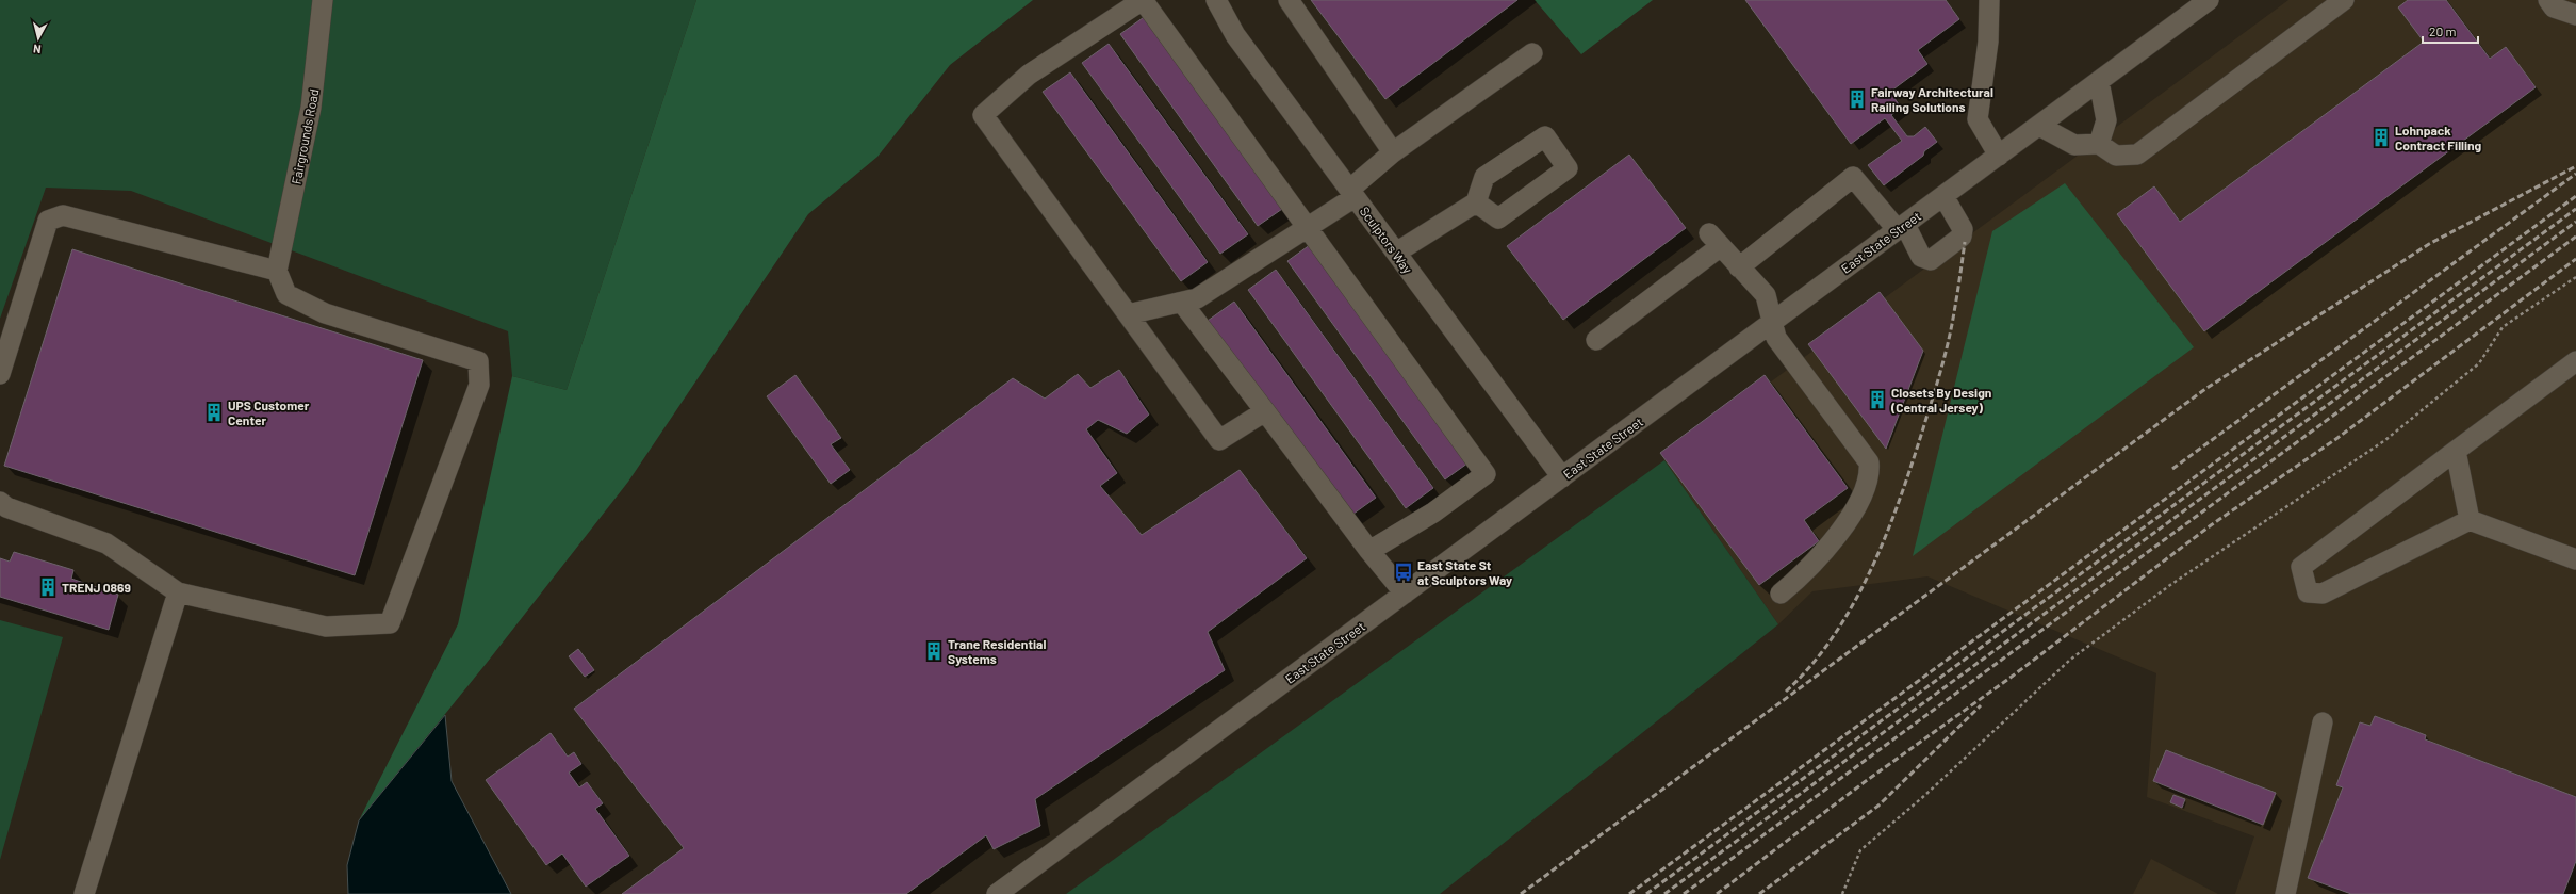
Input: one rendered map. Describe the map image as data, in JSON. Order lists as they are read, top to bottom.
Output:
{
  "streets": {
    "street": ["Fairgrounds Road", "Sculptors Way", "East State Street"]
  },
  "crossings": [
    ["Sculptors Way", "East State Street"]
  ],
  "places": {
    "building": [
      "Fairway Architectural Railing Solutions",
      "Lohnpack Contract Filling",
      "Closets By Design (Central Jersey)",
      "UPS Customer Center",
      "TRENJ 0869",
      "Trane Residential Systems"
    ],
    "bus stop": ["East State St at Sculptors Way"]
  },
  "scale_bar": "20 m",
  "north": "bottom"
}
